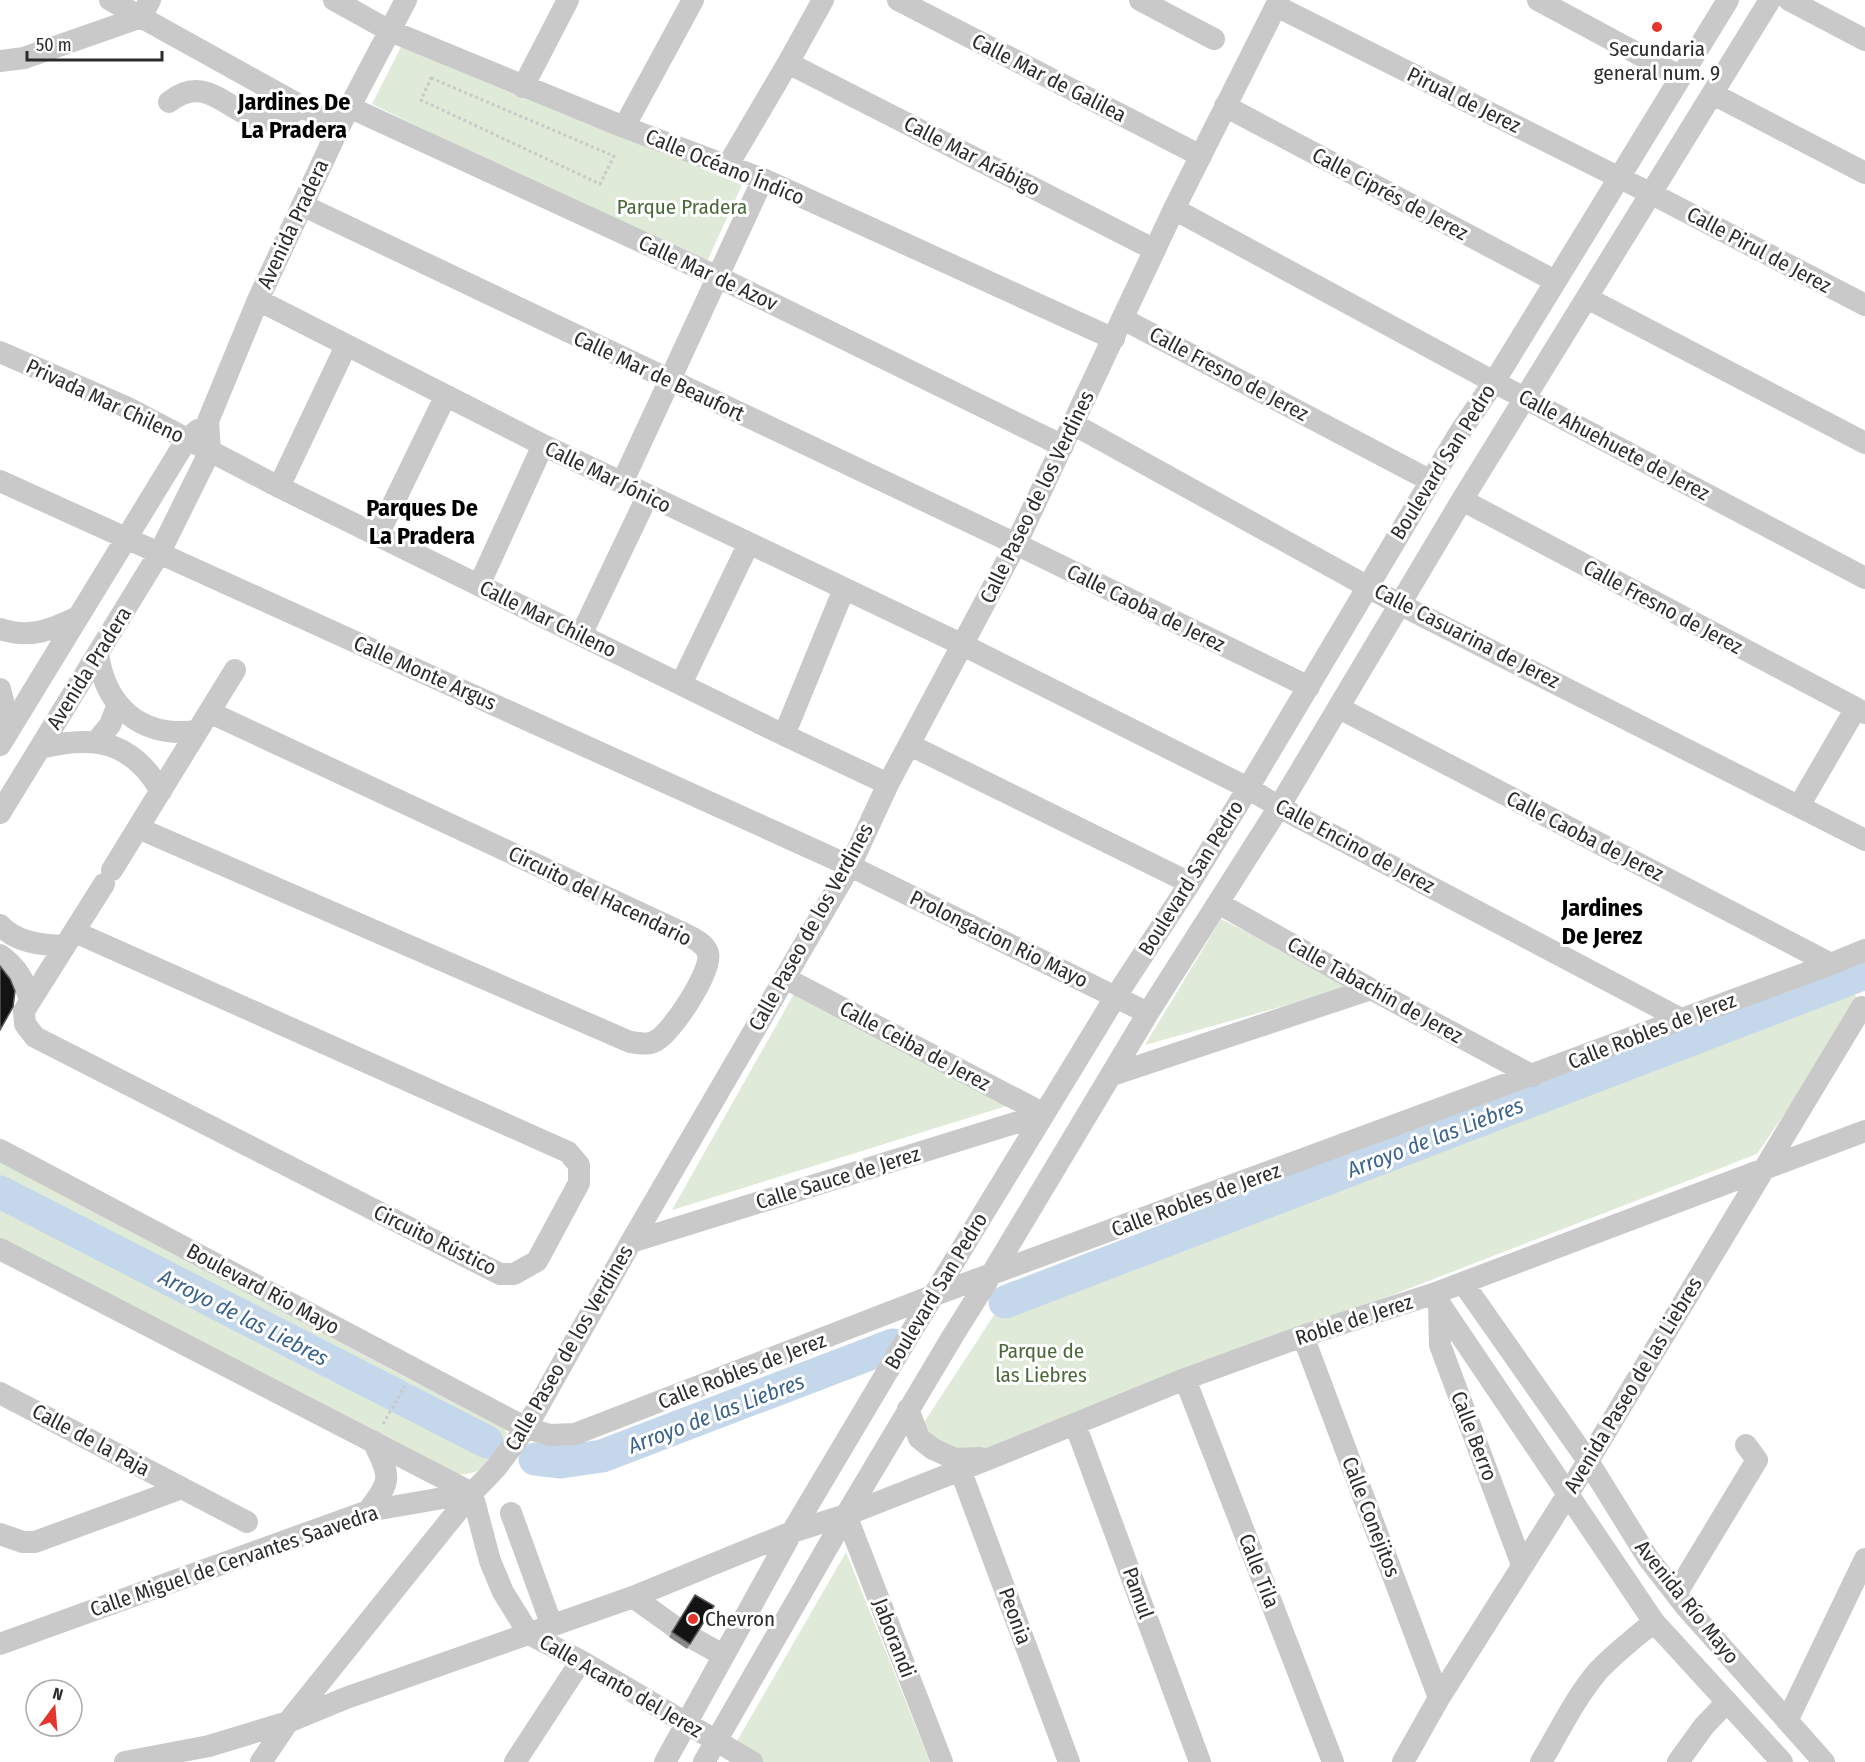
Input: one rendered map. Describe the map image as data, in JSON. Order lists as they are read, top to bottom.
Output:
{
  "streets": {
    "street": [
      "Calle Mar de Galilea",
      "Pirual de Jerez",
      "Calle Mar Arábigo",
      "Calle Océano Índico",
      "Calle Ciprés de Jerez",
      "Avenida Pradera",
      "Calle Pirul de Jerez",
      "Calle Mar de Azov",
      "Calle Fresno de Jerez",
      "Calle Mar de Beaufort",
      "Privada Mar Chileno",
      "Calle Ahuehuete de Jerez",
      "Boulevard San Pedro",
      "Calle Mar Jónico",
      "Calle Paseo de los Verdines",
      "Calle Caoba de Jerez",
      "Calle Mar Chileno",
      "Calle Casuarina de Jerez",
      "Calle Monte Argus",
      "Calle Encino de Jerez",
      "Circuito del Hacendario",
      "Prolongacion Rio Mayo",
      "Calle Tabachín de Jerez",
      "Calle Robles de Jerez",
      "Calle Ceiba de Jerez",
      "Calle Sauce de Jerez",
      "Circuito Rústico",
      "Boulevard Río Mayo",
      "Roble de Jerez",
      "Avenida Paseo de las Liebres",
      "Calle Berro",
      "Calle de la Paja",
      "Calle Conejitos",
      "Calle Miguel de Cervantes Saavedra",
      "Calle Tila",
      "Pamul",
      "Avenida Río Mayo",
      "Peonia",
      "Jaborandi",
      "Calle Acanto del Jerez"
    ]
  },
  "crossings": [
    ["Calle Mar de Galilea", "Calle Paseo de los Verdines"],
    ["Pirual de Jerez", "Calle Pirul de Jerez"],
    ["Pirual de Jerez", "Boulevard San Pedro"],
    ["Pirual de Jerez", "Calle Paseo de los Verdines"],
    ["Calle Mar Arábigo", "Calle Paseo de los Verdines"],
    ["Calle Océano Índico", "Avenida Pradera"],
    ["Calle Océano Índico", "Calle Paseo de los Verdines"],
    ["Calle Ciprés de Jerez", "Boulevard San Pedro"],
    ["Calle Ciprés de Jerez", "Calle Paseo de los Verdines"],
    ["Avenida Pradera", "Calle Mar de Azov"],
    ["Avenida Pradera", "Calle Mar de Beaufort"],
    ["Avenida Pradera", "Privada Mar Chileno"],
    ["Avenida Pradera", "Calle Mar Jónico"],
    ["Avenida Pradera", "Calle Mar Chileno"],
    ["Avenida Pradera", "Calle Monte Argus"],
    ["Avenida Pradera", "Circuito del Hacendario"],
    ["Calle Pirul de Jerez", "Boulevard San Pedro"],
    ["Calle Mar de Azov", "Calle Paseo de los Verdines"],
    ["Calle Fresno de Jerez", "Boulevard San Pedro"],
    ["Calle Fresno de Jerez", "Calle Paseo de los Verdines"],
    ["Calle Mar de Beaufort", "Calle Paseo de los Verdines"],
    ["Calle Mar de Beaufort", "Calle Caoba de Jerez"],
    ["Privada Mar Chileno", "Calle Mar Chileno"],
    ["Calle Ahuehuete de Jerez", "Boulevard San Pedro"],
    ["Calle Ahuehuete de Jerez", "Calle Paseo de los Verdines"],
    ["Boulevard San Pedro", "Calle Caoba de Jerez"],
    ["Boulevard San Pedro", "Calle Casuarina de Jerez"],
    ["Boulevard San Pedro", "Calle Encino de Jerez"],
    ["Boulevard San Pedro", "Prolongacion Rio Mayo"],
    ["Boulevard San Pedro", "Calle Tabachín de Jerez"],
    ["Boulevard San Pedro", "Calle Robles de Jerez"],
    ["Boulevard San Pedro", "Calle Ceiba de Jerez"],
    ["Boulevard San Pedro", "Calle Sauce de Jerez"],
    ["Boulevard San Pedro", "Roble de Jerez"],
    ["Boulevard San Pedro", "Jaborandi"],
    ["Boulevard San Pedro", "Calle Acanto del Jerez"],
    ["Calle Mar Jónico", "Calle Paseo de los Verdines"],
    ["Calle Mar Jónico", "Calle Encino de Jerez"],
    ["Calle Paseo de los Verdines", "Calle Caoba de Jerez"],
    ["Calle Paseo de los Verdines", "Calle Mar Chileno"],
    ["Calle Paseo de los Verdines", "Calle Casuarina de Jerez"],
    ["Calle Paseo de los Verdines", "Calle Monte Argus"],
    ["Calle Paseo de los Verdines", "Calle Encino de Jerez"],
    ["Calle Paseo de los Verdines", "Prolongacion Rio Mayo"],
    ["Calle Paseo de los Verdines", "Calle Robles de Jerez"],
    ["Calle Paseo de los Verdines", "Calle Ceiba de Jerez"],
    ["Calle Paseo de los Verdines", "Calle Sauce de Jerez"],
    ["Calle Paseo de los Verdines", "Boulevard Río Mayo"],
    ["Calle Paseo de los Verdines", "Roble de Jerez"],
    ["Calle Paseo de los Verdines", "Calle Miguel de Cervantes Saavedra"],
    ["Calle Paseo de los Verdines", "Calle Acanto del Jerez"],
    ["Calle Caoba de Jerez", "Calle Robles de Jerez"],
    ["Calle Monte Argus", "Prolongacion Rio Mayo"],
    ["Calle Encino de Jerez", "Calle Robles de Jerez"],
    ["Circuito del Hacendario", "Circuito Rústico"],
    ["Calle Tabachín de Jerez", "Calle Robles de Jerez"],
    ["Calle Robles de Jerez", "Boulevard Río Mayo"],
    ["Calle Ceiba de Jerez", "Calle Sauce de Jerez"],
    ["Roble de Jerez", "Avenida Paseo de las Liebres"],
    ["Roble de Jerez", "Calle Berro"],
    ["Roble de Jerez", "Calle Conejitos"],
    ["Roble de Jerez", "Calle Tila"],
    ["Roble de Jerez", "Pamul"],
    ["Roble de Jerez", "Avenida Río Mayo"],
    ["Roble de Jerez", "Peonia"],
    ["Roble de Jerez", "Jaborandi"],
    ["Roble de Jerez", "Calle Acanto del Jerez"],
    ["Avenida Paseo de las Liebres", "Calle Berro"],
    ["Avenida Paseo de las Liebres", "Calle Conejitos"],
    ["Avenida Paseo de las Liebres", "Avenida Río Mayo"],
    ["Calle Berro", "Avenida Río Mayo"],
    ["Calle Miguel de Cervantes Saavedra", "Calle Acanto del Jerez"]
  ],
  "districts": ["Jardines De La Pradera", "Parques De La Pradera", "Jardines De Jerez"],
  "water": ["Arroyo de las Liebres"],
  "parks": ["Parque Pradera", "Parque de las Liebres"],
  "places": ["Secundaria general num. 9", "Chevron"],
  "scale_bar": "50 m",
  "north": "top"
}
